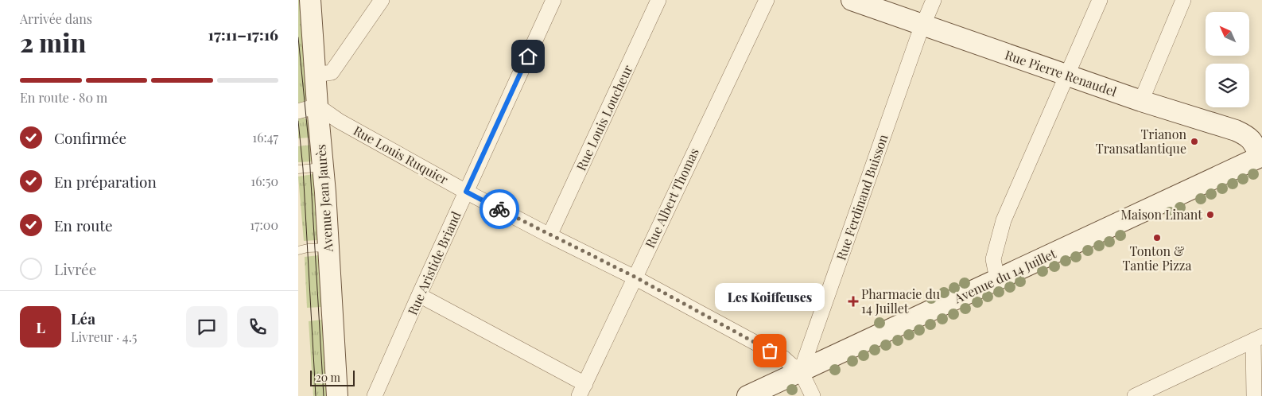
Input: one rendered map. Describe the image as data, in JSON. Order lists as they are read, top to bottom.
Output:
{
  "streets": {
    "street": [
      "Rue Pierre Renaudel",
      "Rue Louis Loucheur",
      "Rue Louis Ruquier",
      "Rue Ferdinand Buisson",
      "Avenue Jean Jaurès",
      "Rue Albert Thomas",
      "Rue Aristide Briand",
      "Avenue du 14 Juillet"
    ]
  },
  "crossings": [
    ["Rue Pierre Renaudel", "Rue Ferdinand Buisson"],
    ["Rue Pierre Renaudel", "Avenue du 14 Juillet"],
    ["Rue Louis Loucheur", "Rue Louis Ruquier"],
    ["Rue Louis Ruquier", "Rue Ferdinand Buisson"],
    ["Rue Louis Ruquier", "Avenue Jean Jaurès"],
    ["Rue Louis Ruquier", "Rue Albert Thomas"],
    ["Rue Louis Ruquier", "Rue Aristide Briand"],
    ["Rue Louis Ruquier", "Avenue du 14 Juillet"],
    ["Rue Ferdinand Buisson", "Avenue du 14 Juillet"]
  ],
  "places": {
    "other": [
      "Trianon Transatlantique",
      "Maison Linant",
      "Tonton & Tantie Pizza",
      "Les Koiffeuses"
    ],
    "health": ["Pharmacie du 14 Juillet"]
  },
  "scale_bar": "20 m",
  "north": "top left",
  "page": {
    "heading": ["2 min", "Arrivée dans", "17:11–17:16"],
    "panel": ["Léa", "Livreur · 4.5"],
    "bar": "En route · 80 m",
    "list": [
      ["Confirmée", "16:47"],
      ["En préparation", "16:50"],
      ["En route", "17:00"],
      "Livrée"
    ],
    "bubble": "Les Koiffeuses",
    "round": "L",
    "scale": "20 m"
  }
}
